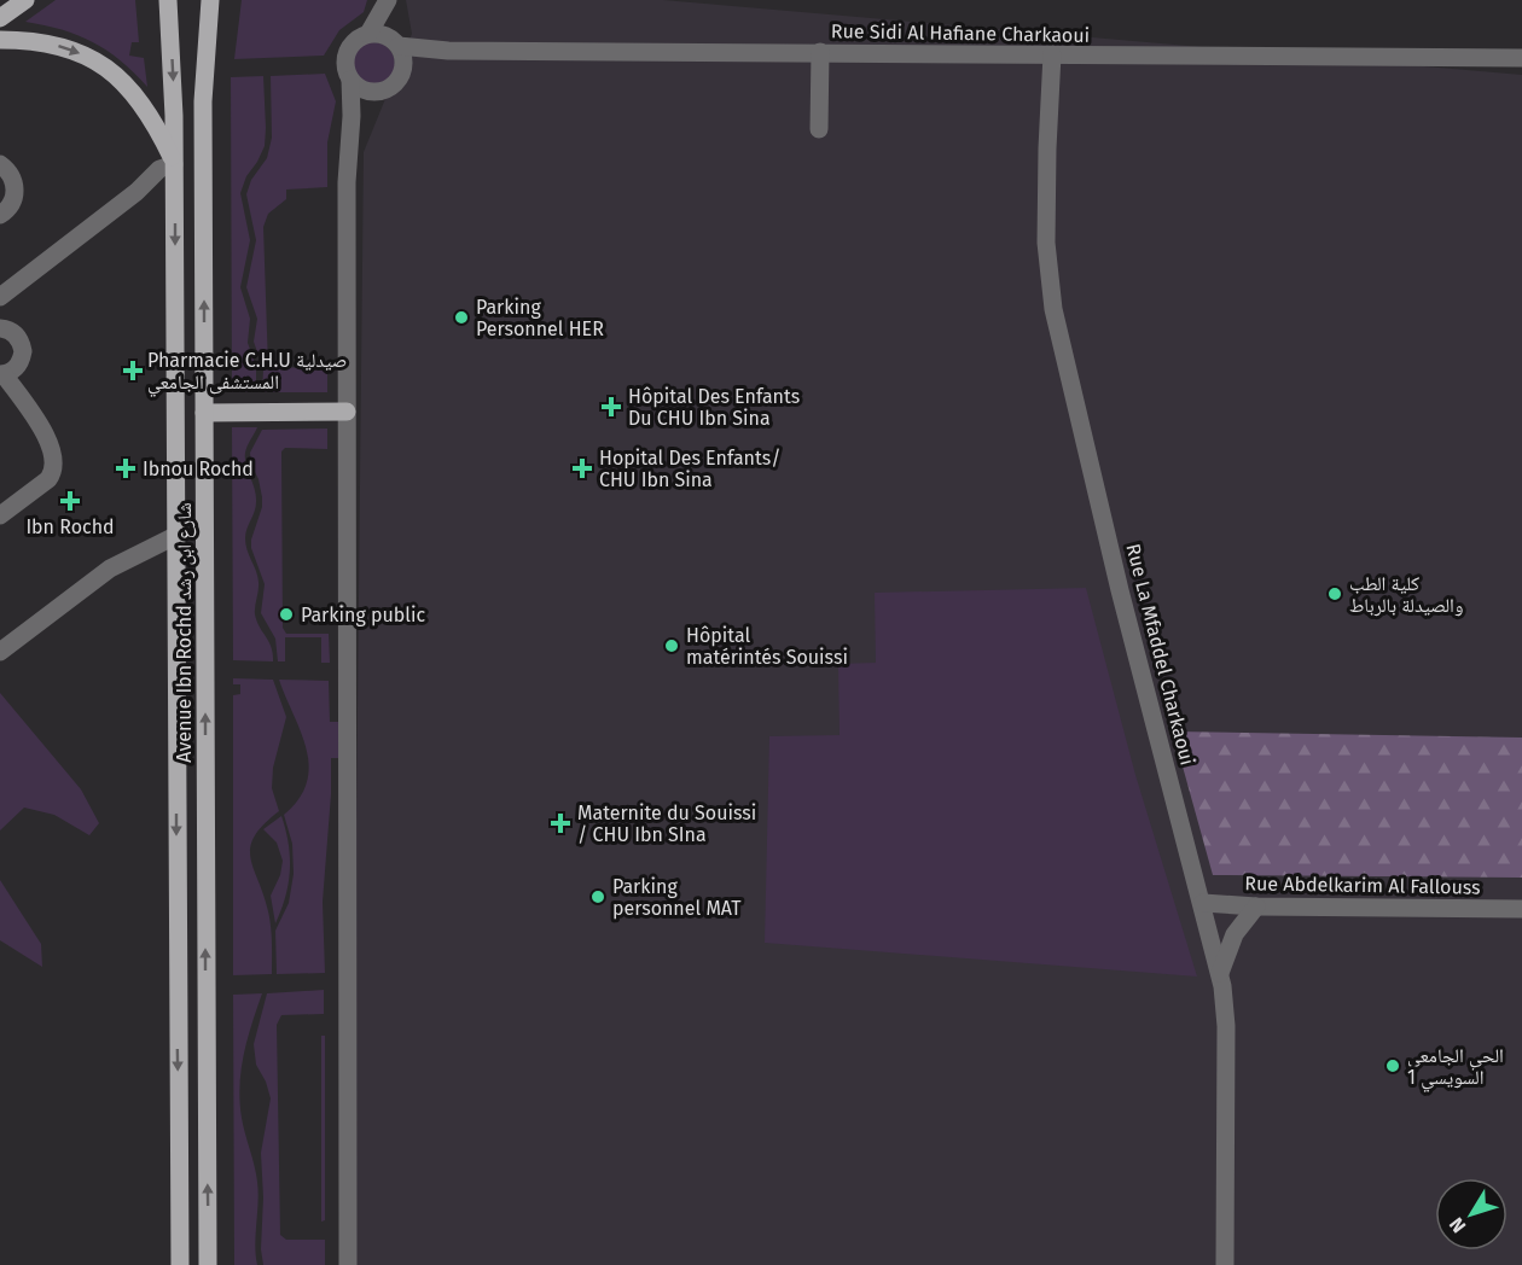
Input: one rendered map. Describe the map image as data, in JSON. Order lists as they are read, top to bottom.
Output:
{
  "streets": {
    "main road": ["Avenue Ibn Rochd شارع ابن رشد"],
    "street": ["Rue Sidi Al Hafiane Charkaoui", "Rue La Mfaddel Charkaoui", "Rue Abdelkarim Al Fallouss"]
  },
  "crossings": [
    ["Rue Sidi Al Hafiane Charkaoui", "Rue La Mfaddel Charkaoui"],
    ["Rue La Mfaddel Charkaoui", "Rue Abdelkarim Al Fallouss"]
  ],
  "places": {
    "other": [
      "Parking Personnel HER",
      "كلية الطب والصيدلة بالرباط",
      "Parking public",
      "Hôpital matérintés Souissi",
      "Parking personnel MAT",
      "الحي الجامعي السويسي 1"
    ],
    "health": [
      "Pharmacie C.H.U صيدلية المستشفى الجامعي",
      "Hôpital Des Enfants Du CHU Ibn Sina",
      "Ibnou Rochd",
      "Hopital Des Enfants/ CHU Ibn Sina",
      "Ibn Rochd",
      "Maternite du Souissi / CHU Ibn SIna"
    ]
  },
  "north": "bottom left"
}
